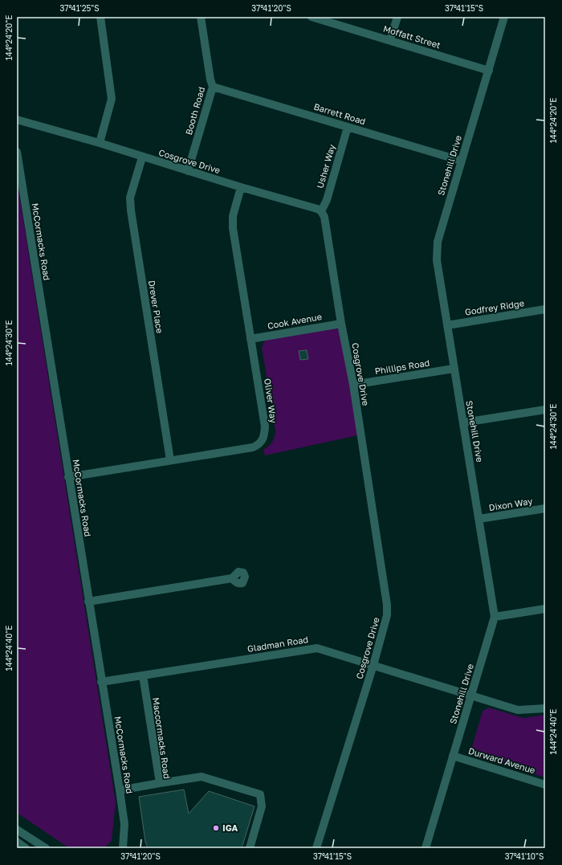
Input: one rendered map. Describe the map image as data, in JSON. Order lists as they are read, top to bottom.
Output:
{
  "streets": {
    "street": [
      "Moffatt Street",
      "Booth Road",
      "Barrett Road",
      "Cosgrove Drive",
      "Stonehill Drive",
      "Usher Way",
      "McCormacks Road",
      "Drever Place",
      "Godfrey Ridge",
      "Cook Avenue",
      "Phillips Road",
      "Oliver Way",
      "Dixon Way",
      "Gladman Road",
      "Maccormacks Road",
      "Durward Avenue"
    ]
  },
  "crossings": [
    ["Moffatt Street", "Stonehill Drive"],
    ["Booth Road", "Barrett Road"],
    ["Booth Road", "Cosgrove Drive"],
    ["Barrett Road", "Stonehill Drive"],
    ["Barrett Road", "Usher Way"],
    ["Cosgrove Drive", "Usher Way"],
    ["Cosgrove Drive", "Drever Place"],
    ["Cosgrove Drive", "Cook Avenue"],
    ["Cosgrove Drive", "Phillips Road"],
    ["Cosgrove Drive", "Oliver Way"],
    ["Cosgrove Drive", "Gladman Road"],
    ["Stonehill Drive", "Godfrey Ridge"],
    ["Stonehill Drive", "Phillips Road"],
    ["Stonehill Drive", "Dixon Way"],
    ["Stonehill Drive", "Gladman Road"],
    ["Stonehill Drive", "Durward Avenue"],
    ["McCormacks Road", "Oliver Way"],
    ["McCormacks Road", "Gladman Road"],
    ["McCormacks Road", "Maccormacks Road"],
    ["Drever Place", "Oliver Way"],
    ["Cook Avenue", "Oliver Way"],
    ["Gladman Road", "Maccormacks Road"]
  ],
  "places": ["IGA"],
  "coordinates": [
    "37°41'25\"S",
    "37°41'20\"S",
    "37°41'15\"S",
    "144°24'20\"E",
    "144°24'30\"E",
    "144°24'40\"E",
    "37°41'10\"S"
  ]
}
